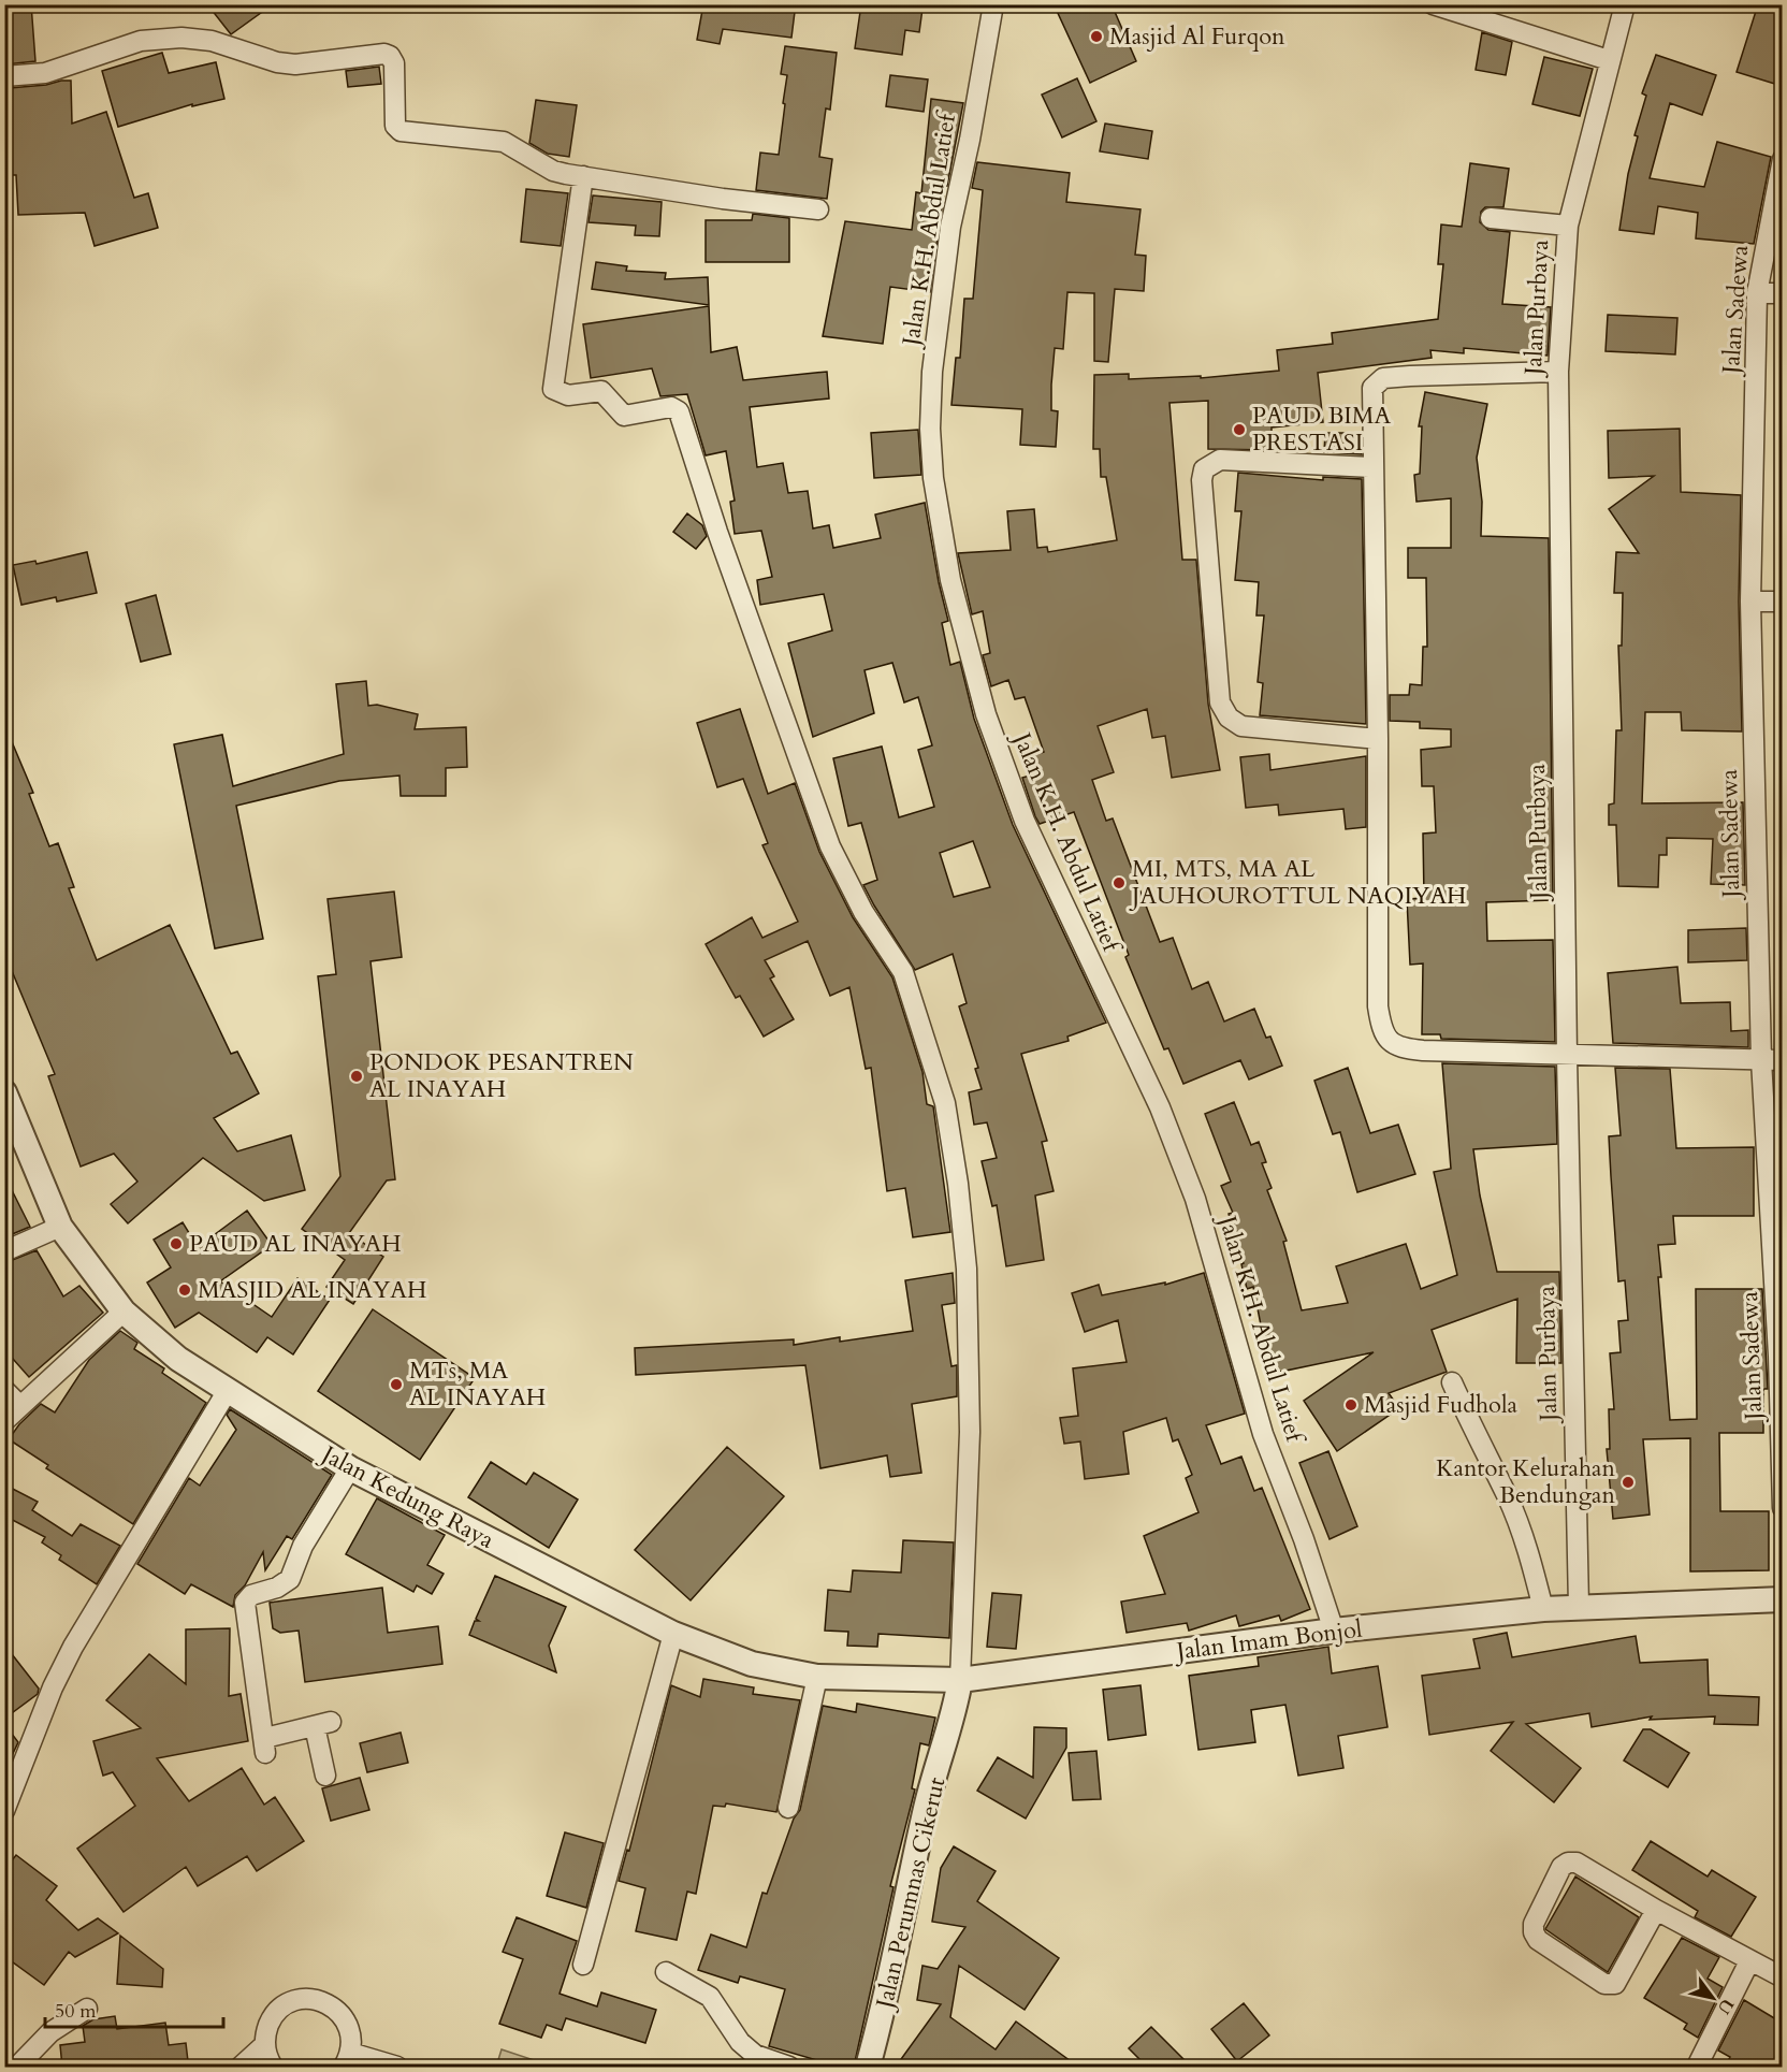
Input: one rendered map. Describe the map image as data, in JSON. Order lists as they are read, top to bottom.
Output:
{
  "streets": {
    "street": [
      "Jalan K.H. Abdul Latief",
      "Jalan Purbaya",
      "Jalan Sadewa",
      "Jalan Kedung Raya",
      "Jalan Imam Bonjol",
      "Jalan Perumnas Cikerut"
    ]
  },
  "crossings": [
    ["Jalan K.H. Abdul Latief", "Jalan Imam Bonjol"],
    ["Jalan Purbaya", "Jalan Imam Bonjol"],
    ["Jalan Kedung Raya", "Jalan Imam Bonjol"],
    ["Jalan Kedung Raya", "Jalan Perumnas Cikerut"],
    ["Jalan Imam Bonjol", "Jalan Perumnas Cikerut"]
  ],
  "places": [
    "Masjid Al Furqon",
    "PAUD BIMA PRESTASI",
    "MI, MTS, MA AL JAUHOUROTTUL NAQIYAH",
    "PONDOK PESANTREN AL INAYAH",
    "PAUD AL INAYAH",
    "MASJID AL INAYAH",
    "MTs, MA AL INAYAH",
    "Masjid Fudhola",
    "Kantor Kelurahan Bendungan"
  ],
  "scale_bar": "50 m",
  "north": "bottom right"
}
